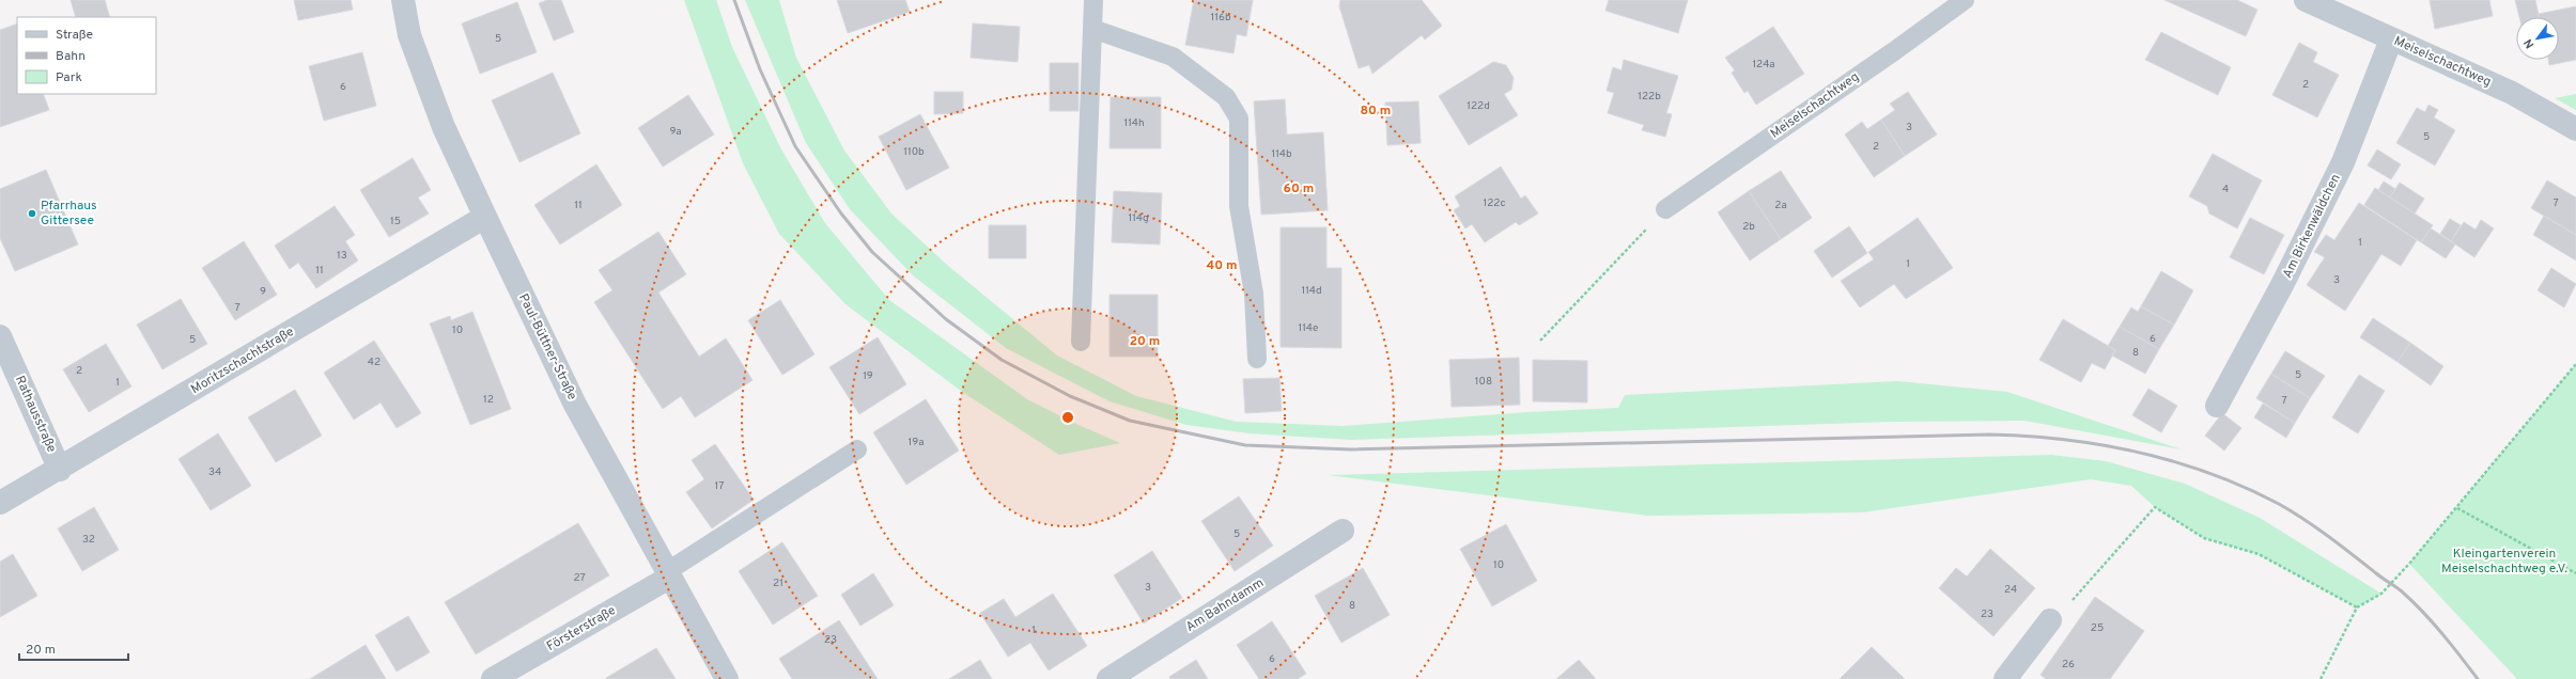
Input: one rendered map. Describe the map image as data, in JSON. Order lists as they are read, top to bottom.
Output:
{
  "streets": {
    "street": [
      "Meiselschachtweg",
      "Am Birkenwäldchen",
      "Paul-Büttner-Straße",
      "Moritzschachtstraße",
      "Rathausstraße",
      "Am Bahndamm",
      "Försterstraße"
    ]
  },
  "crossings": [
    ["Meiselschachtweg", "Am Birkenwäldchen"],
    ["Paul-Büttner-Straße", "Moritzschachtstraße"],
    ["Paul-Büttner-Straße", "Försterstraße"],
    ["Moritzschachtstraße", "Rathausstraße"]
  ],
  "parks": ["Kleingartenverein Meiselschachtweg e.V."],
  "places": ["Pfarrhaus Gittersee"],
  "house_numbers": [
    "116b",
    "5",
    "124a",
    "2",
    "6",
    "122b",
    "122d",
    "114h",
    "3",
    "9a",
    "5",
    "2",
    "110b",
    "114b",
    "4",
    "122c",
    "7",
    "11",
    "2a",
    "114g",
    "15",
    "2b",
    "1",
    "13",
    "1",
    "11",
    "3",
    "114d",
    "9",
    "7",
    "114e",
    "10",
    "6",
    "5",
    "8",
    "42",
    "2",
    "5",
    "19",
    "108",
    "1",
    "12",
    "7",
    "19a",
    "34",
    "17",
    "5",
    "32",
    "10",
    "27",
    "21",
    "3",
    "24",
    "8",
    "23",
    "25",
    "1",
    "23",
    "6",
    "26"
  ],
  "legend": ["Straße", "Bahn", "Park"],
  "scale_bar": "20 m",
  "north": "bottom left",
  "rings": [
    "80 m",
    "60 m",
    "40 m",
    "20 m"
  ]
}
